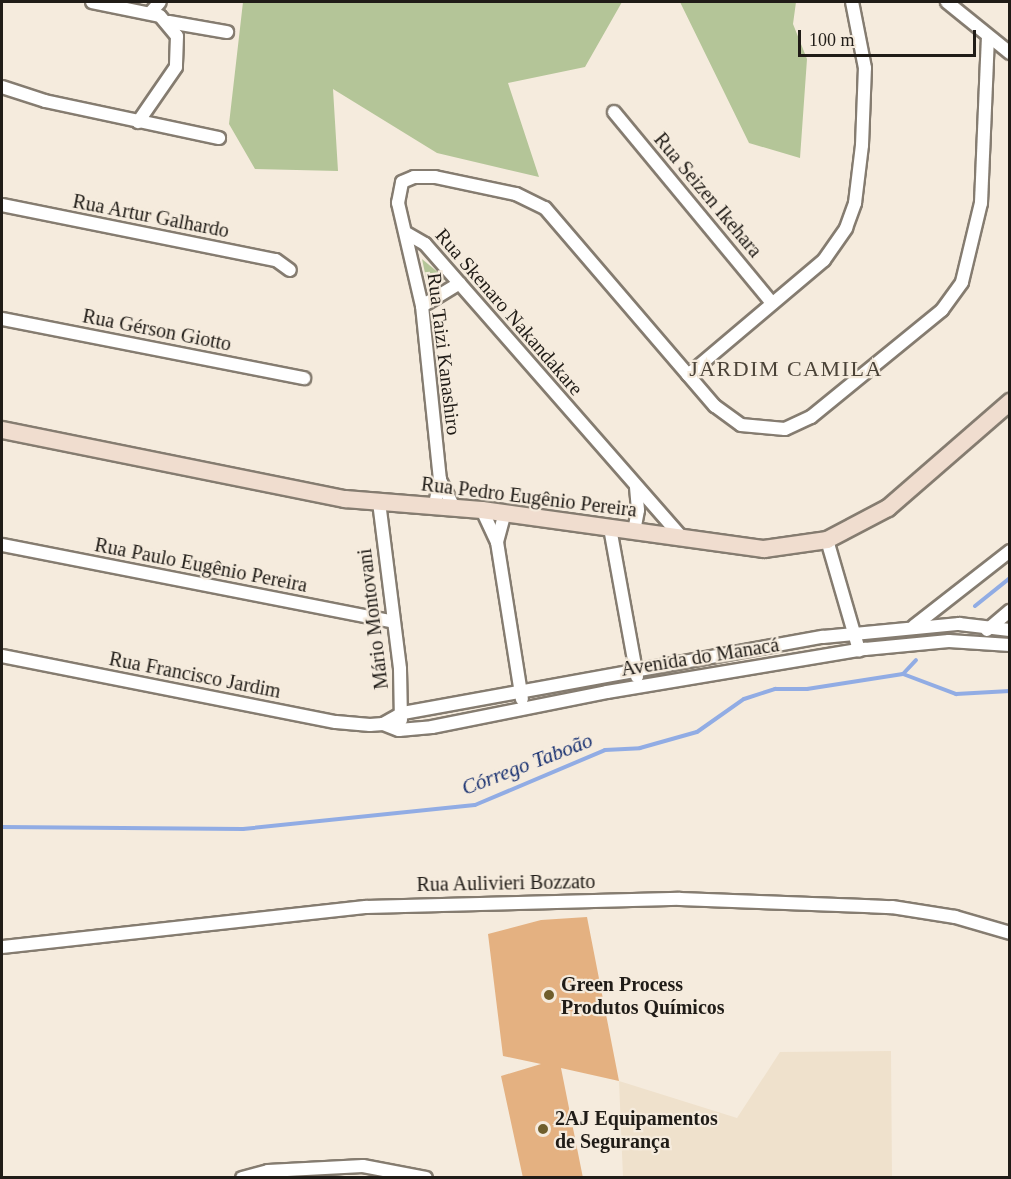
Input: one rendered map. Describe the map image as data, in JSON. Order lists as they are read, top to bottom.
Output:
{
  "streets": {
    "street": [
      "Rua Seizen Ikehara",
      "Rua Artur Galhardo",
      "Rua Skenaro Nakandakare",
      "Rua Gérson Giotto",
      "Rua Taizi Kanashiro",
      "Rua Pedro Eugênio Pereira",
      "Rua Paulo Eugênio Pereira",
      "Mário Montovani",
      "Avenida do Manacá",
      "Rua Francisco Jardim",
      "Rua Aulivieri Bozzato"
    ]
  },
  "crossings": [
    ["Rua Skenaro Nakandakare", "Rua Taizi Kanashiro"],
    ["Rua Skenaro Nakandakare", "Rua Pedro Eugênio Pereira"],
    ["Rua Taizi Kanashiro", "Rua Pedro Eugênio Pereira"],
    ["Rua Pedro Eugênio Pereira", "Mário Montovani"],
    ["Rua Paulo Eugênio Pereira", "Mário Montovani"],
    ["Mário Montovani", "Avenida do Manacá"],
    ["Mário Montovani", "Rua Francisco Jardim"],
    ["Avenida do Manacá", "Rua Francisco Jardim"]
  ],
  "districts": ["JARDIM CAMILA"],
  "water": ["Córrego Taboão"],
  "places": ["Green Process Produtos Químicos", "2AJ Equipamentos de Segurança"],
  "scale_bar": "100 m"
}
